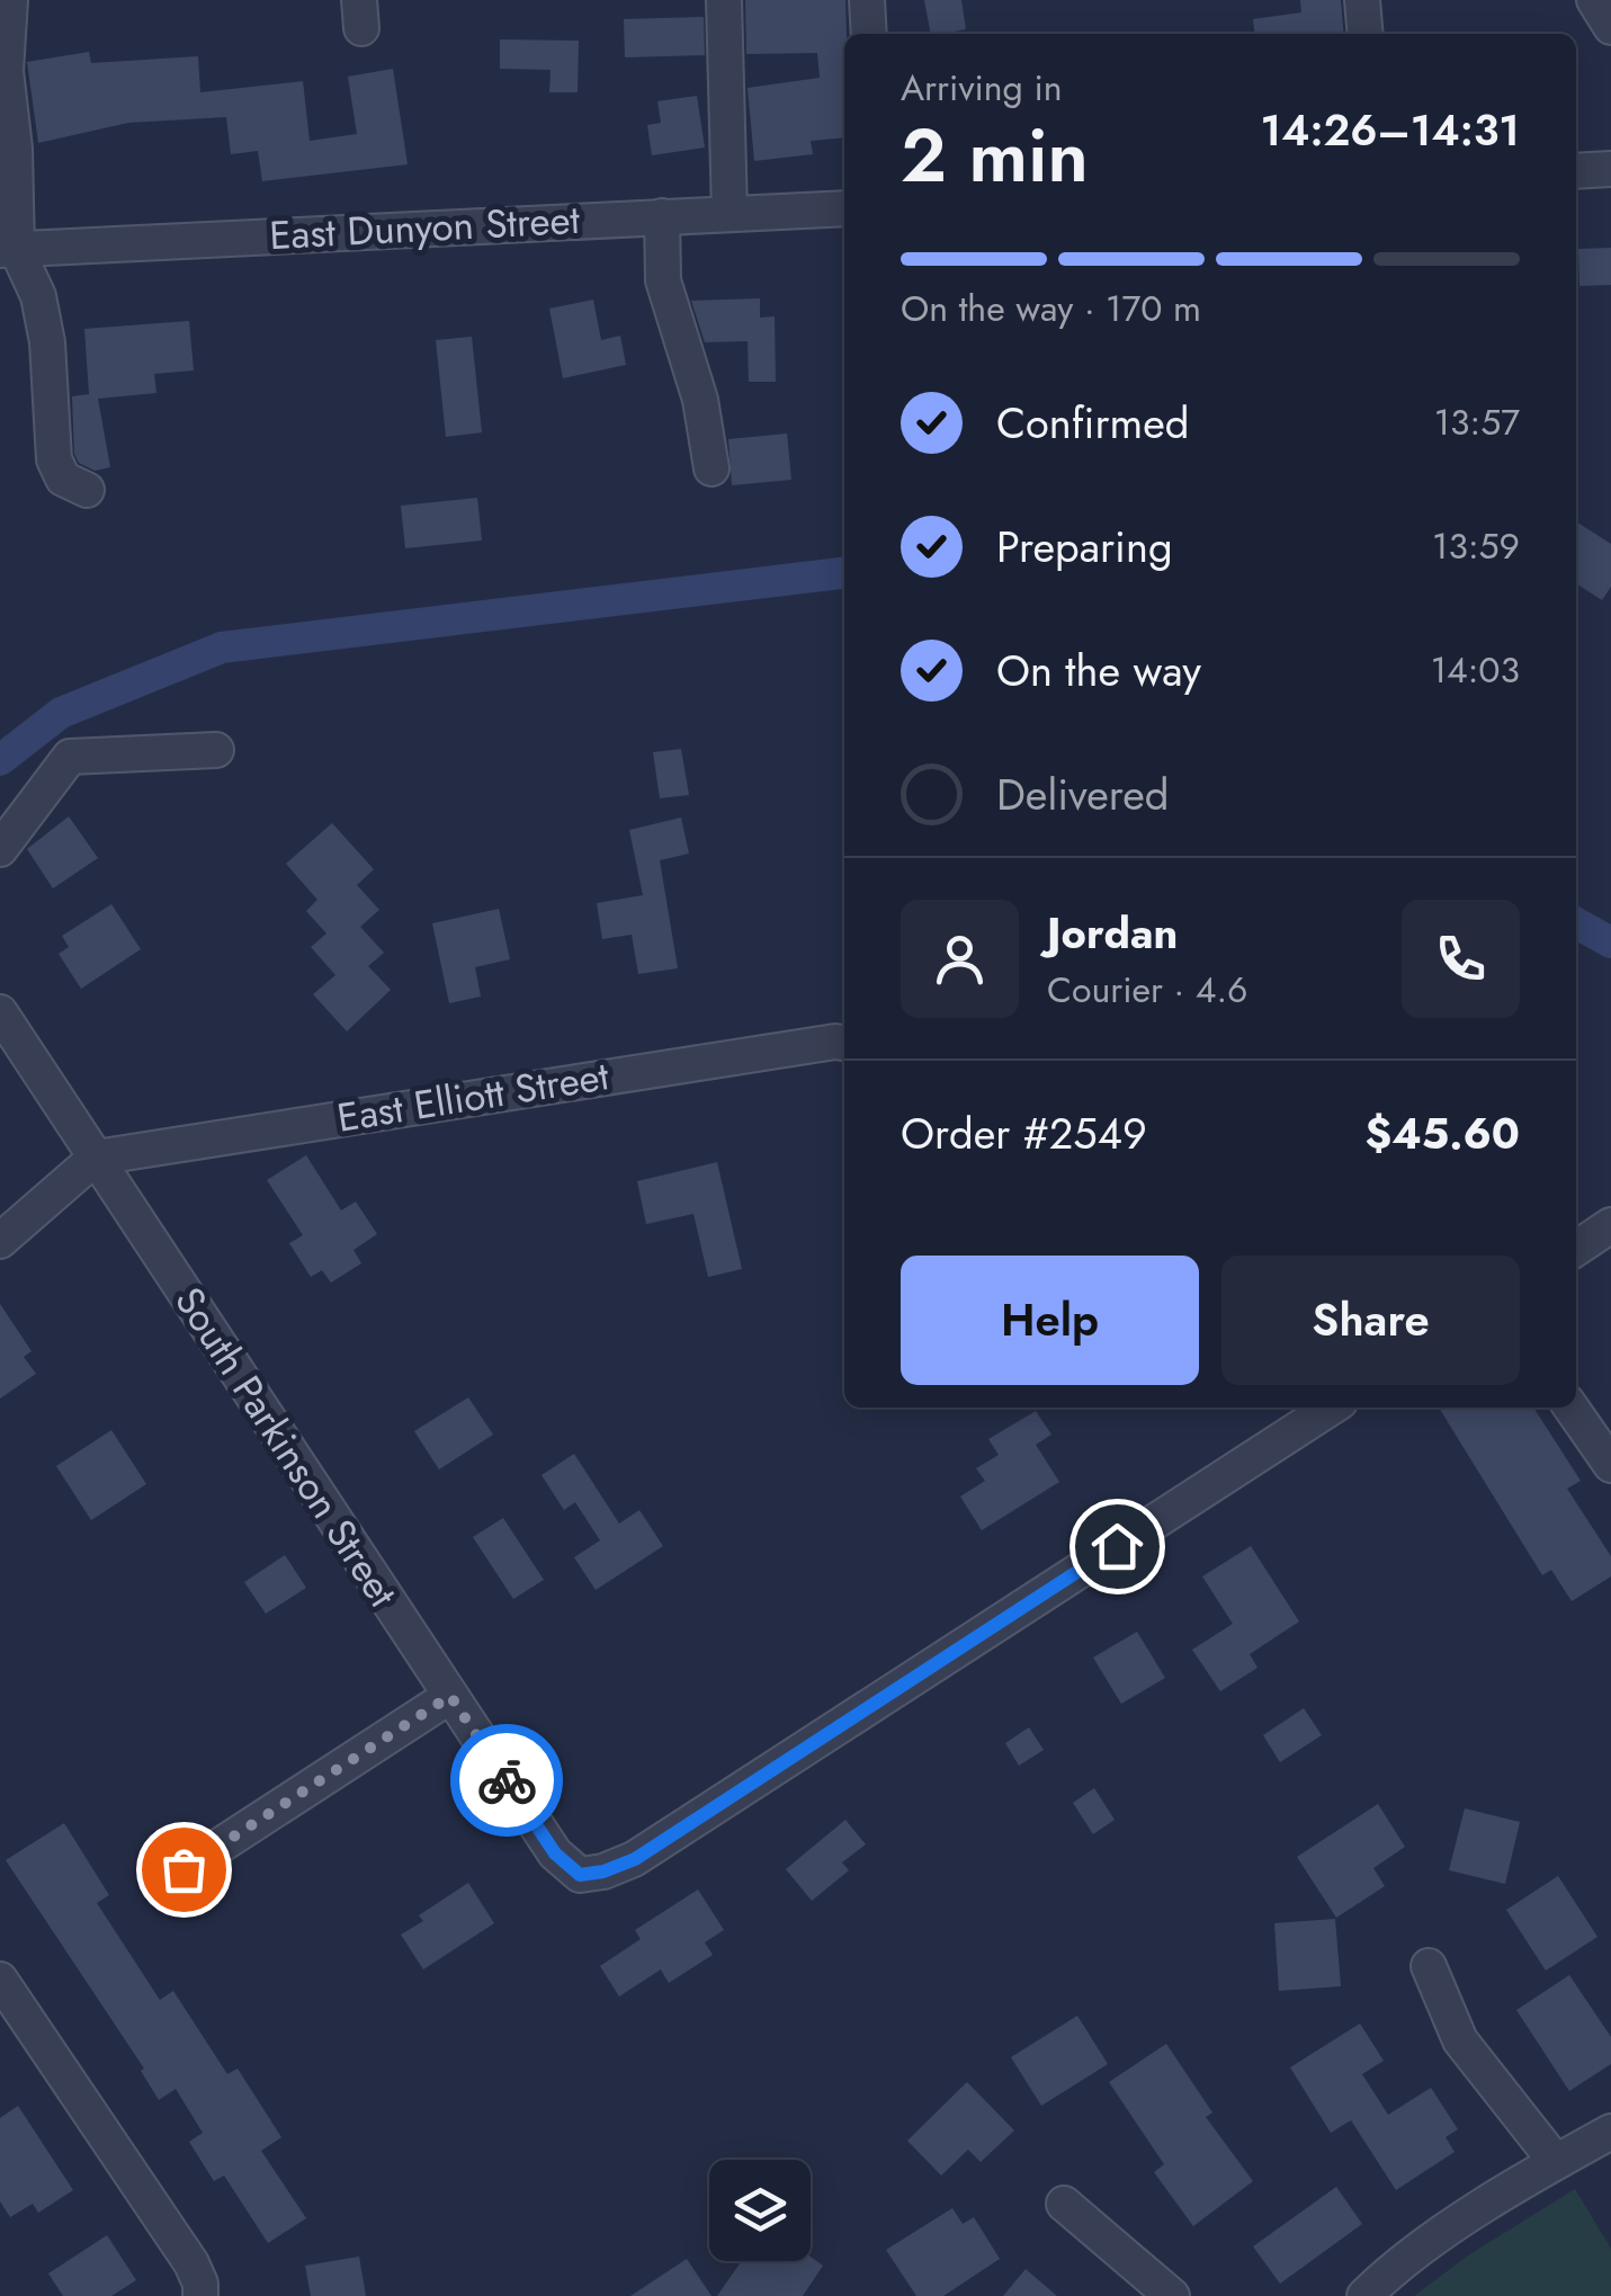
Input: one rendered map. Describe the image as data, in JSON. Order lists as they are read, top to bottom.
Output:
{
  "streets": {
    "street": ["East Dunyon Street", "East Elliott Street", "South Parkinson Street"]
  },
  "crossings": [
    ["East Elliott Street", "South Parkinson Street"]
  ],
  "page": {
    "heading": ["2 min", "Arriving in", "14:26–14:31"],
    "panel": [
      "Jordan",
      "Courier · 4.6",
      "Order #2549",
      "$45.60"
    ],
    "bar": "On the way · 170 m",
    "list": [
      ["Confirmed", "13:57"],
      ["Preparing", "13:59"],
      ["On the way", "14:03"],
      "Delivered"
    ],
    "buttons": ["Help", "Share"]
  }
}
